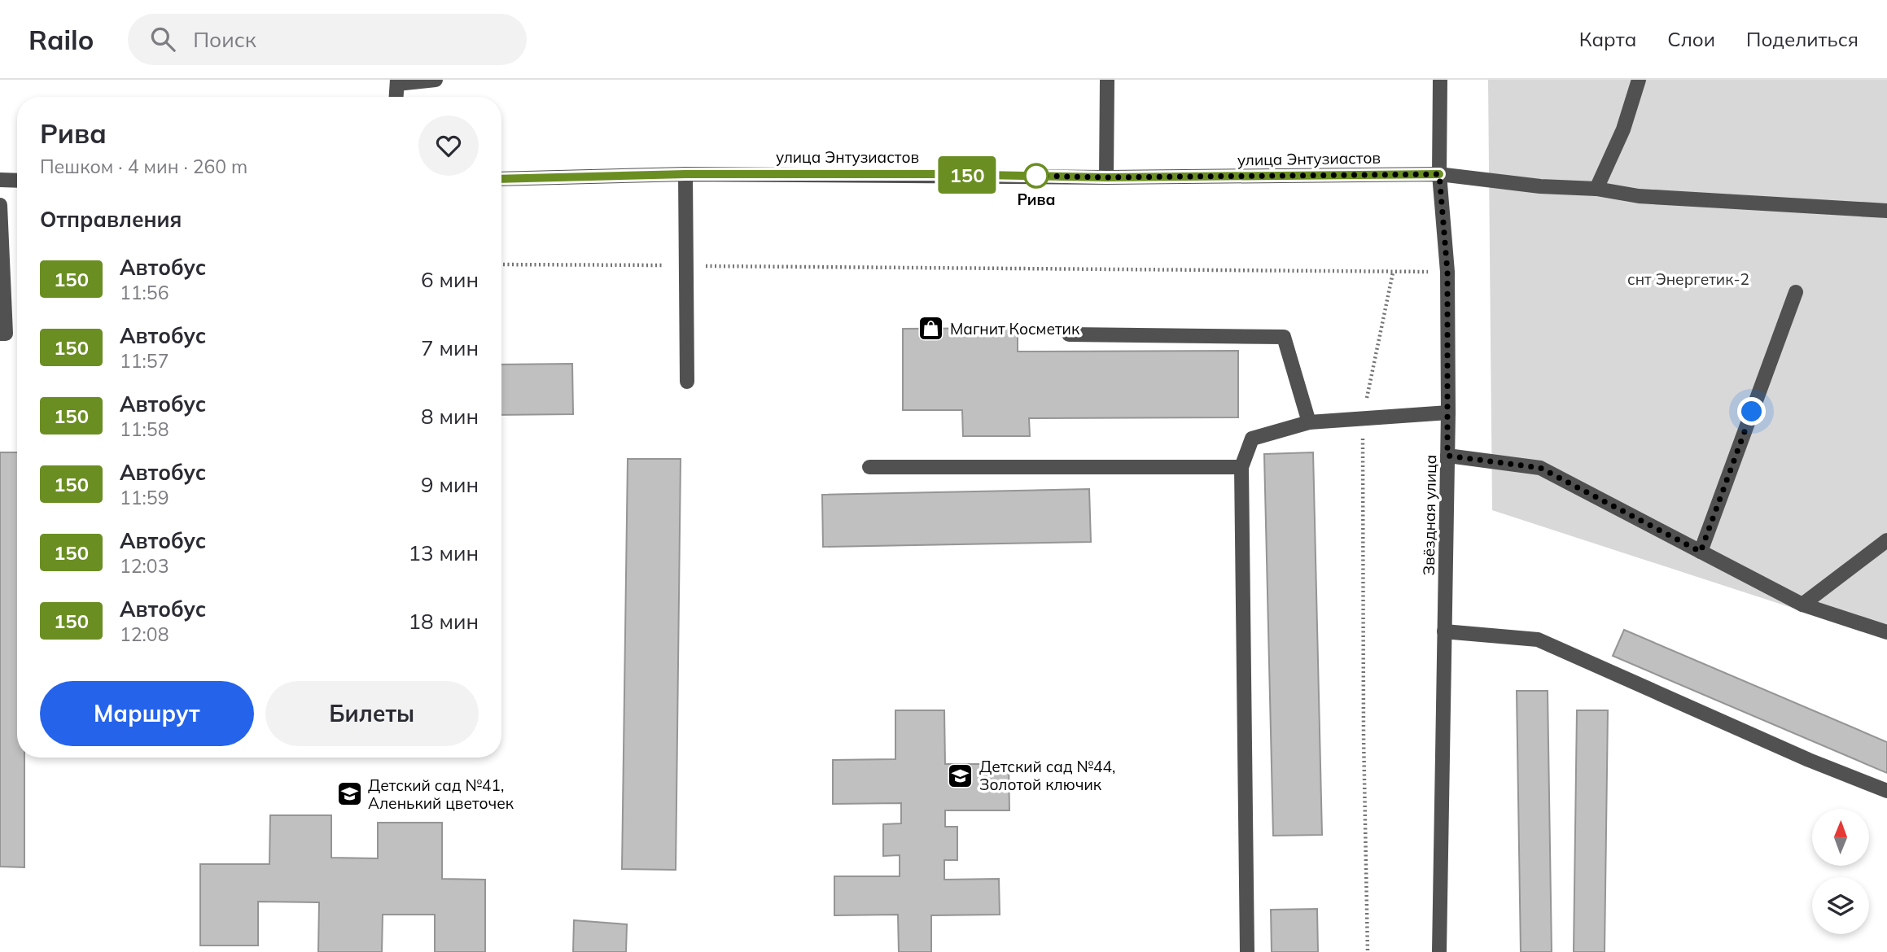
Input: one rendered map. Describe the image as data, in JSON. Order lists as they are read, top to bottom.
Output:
{
  "streets": {
    "street": ["улица Энтузиастов", "Звёздная улица"]
  },
  "crossings": [
    ["улица Энтузиастов", "Звёздная улица"]
  ],
  "parks": ["снт Энергетик-2"],
  "places": {
    "other": ["Рива"],
    "shop": ["Магнит Косметик"],
    "school or university": ["Детский сад №44, Золотой ключик", "Детский сад №41, Аленький цветочек"]
  },
  "lines": ["bus line 150"],
  "north": "top",
  "page": {
    "header": "Railo",
    "search": "Поиск",
    "nav": ["Карта", "Слои", "Поделиться"],
    "on_map": "150",
    "heading": [
      ["Рива", "Пешком · 4 мин · 260 m"],
      "Отправления"
    ],
    "list": [
      {
        "mark": "150",
        "name": "Автобус",
        "note": "11:56",
        "value": "6 мин"
      },
      {
        "mark": "150",
        "name": "Автобус",
        "note": "11:57",
        "value": "7 мин"
      },
      {
        "mark": "150",
        "name": "Автобус",
        "note": "11:58",
        "value": "8 мин"
      },
      {
        "mark": "150",
        "name": "Автобус",
        "note": "11:59",
        "value": "9 мин"
      },
      {
        "mark": "150",
        "name": "Автобус",
        "note": "12:03",
        "value": "13 мин"
      },
      {
        "mark": "150",
        "name": "Автобус",
        "note": "12:08",
        "value": "18 мин"
      }
    ],
    "buttons": ["Маршрут", "Билеты"]
  }
}
